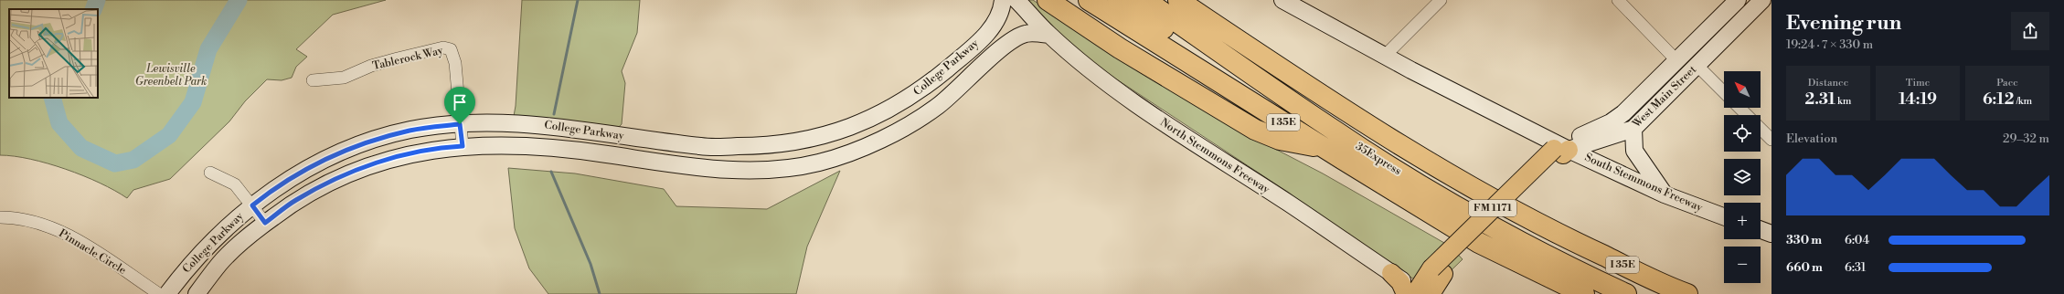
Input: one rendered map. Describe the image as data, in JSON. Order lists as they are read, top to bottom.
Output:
{
  "streets": {
    "highway": ["I 35E", "35Express"],
    "main road": ["West Main Street", "FM 1171"],
    "street": [
      "Tablerock Way",
      "College Parkway",
      "North Stemmons Freeway",
      "South Stemmons Freeway",
      "Pinnacle Circle"
    ]
  },
  "crossings": [
    ["Tablerock Way", "College Parkway"],
    ["College Parkway", "North Stemmons Freeway"],
    ["West Main Street", "South Stemmons Freeway"]
  ],
  "parks": ["Lewisville Greenbelt Park"],
  "north": "top left",
  "page": {
    "heading": ["Evening run", "19:24 · 7 × 330 m"],
    "stats": [
      ["Distance", "2.31 km"],
      ["Time", "14:19"],
      ["Pace", "6:12 /km"]
    ],
    "map_buttons": ["+", "−"],
    "chart": ["Elevation", "29–32 m"],
    "list": [
      {
        "name": "330 m",
        "note": "6:04"
      },
      {
        "name": "660 m",
        "note": "6:31"
      }
    ]
  }
}
